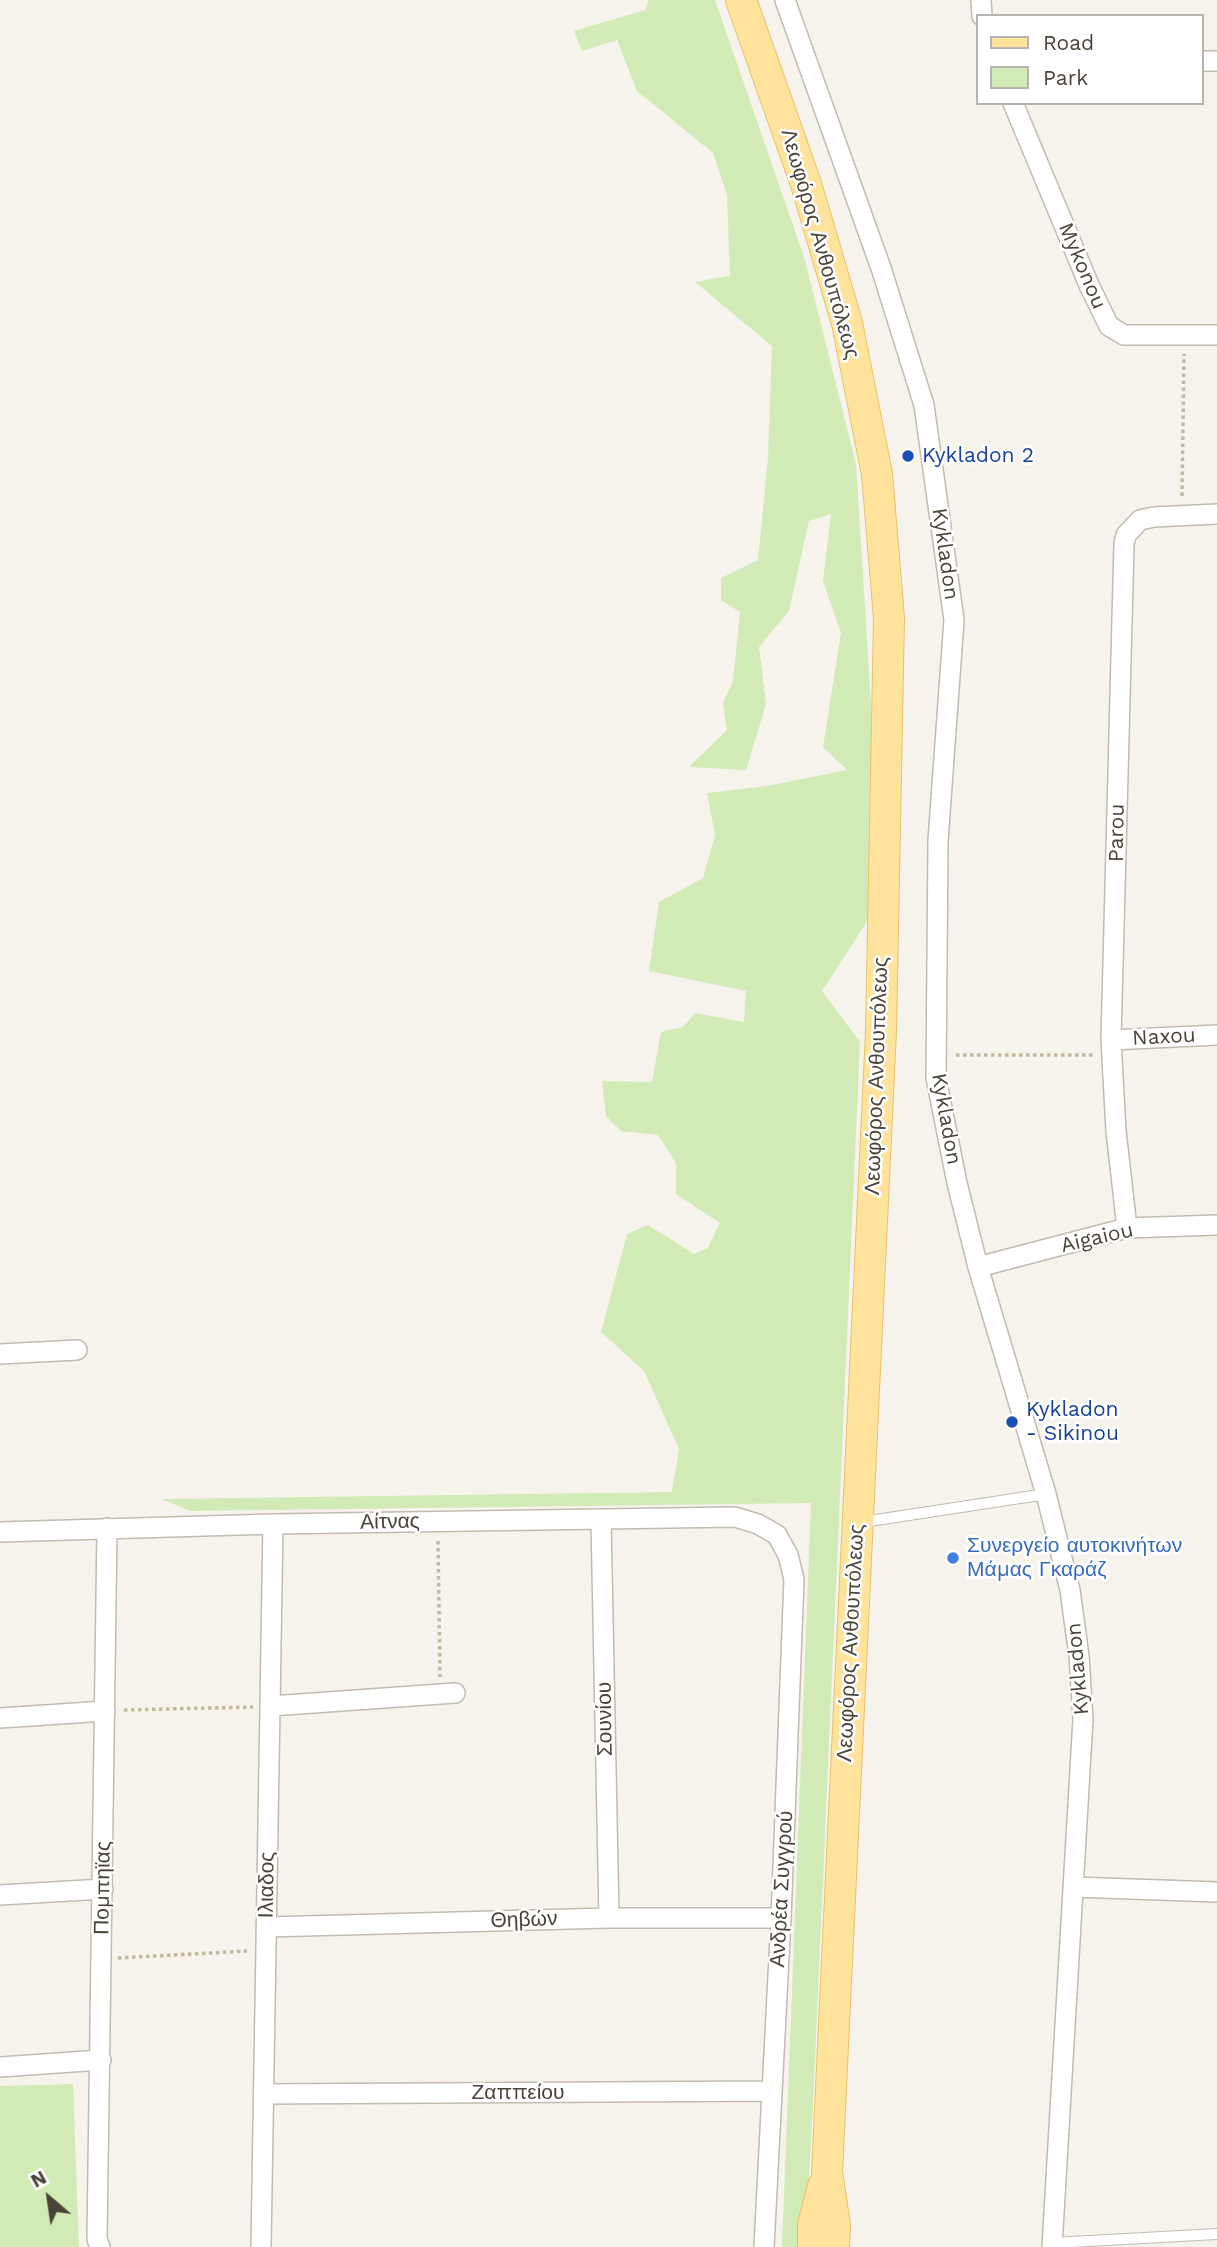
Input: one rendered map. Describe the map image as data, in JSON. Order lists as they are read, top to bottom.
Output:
{
  "streets": {
    "main road": ["Λεωφόρος Ανθουπόλεως"],
    "street": [
      "Mykonou",
      "Kykladon",
      "Parou",
      "Naxou",
      "Aigaiou",
      "Αίτνας",
      "Σουνίου",
      "Ιλιαδος",
      "Πομπηϊας",
      "Ανδρέα Συγγρού",
      "Θηβών",
      "Ζαππείου"
    ]
  },
  "crossings": [
    ["Kykladon", "Aigaiou"],
    ["Parou", "Naxou"],
    ["Parou", "Aigaiou"],
    ["Αίτνας", "Σουνίου"],
    ["Αίτνας", "Ιλιαδος"],
    ["Αίτνας", "Πομπηϊας"],
    ["Αίτνας", "Ανδρέα Συγγρού"],
    ["Σουνίου", "Θηβών"],
    ["Ιλιαδος", "Θηβών"],
    ["Ιλιαδος", "Ζαππείου"],
    ["Ανδρέα Συγγρού", "Θηβών"],
    ["Ανδρέα Συγγρού", "Ζαππείου"]
  ],
  "places": ["Kykladon 2", "Kykladon - Sikinou", "Συνεργείο αυτοκινήτων Μάμας Γκαράζ"],
  "legend": ["Road", "Park"],
  "north": "top left"
}
